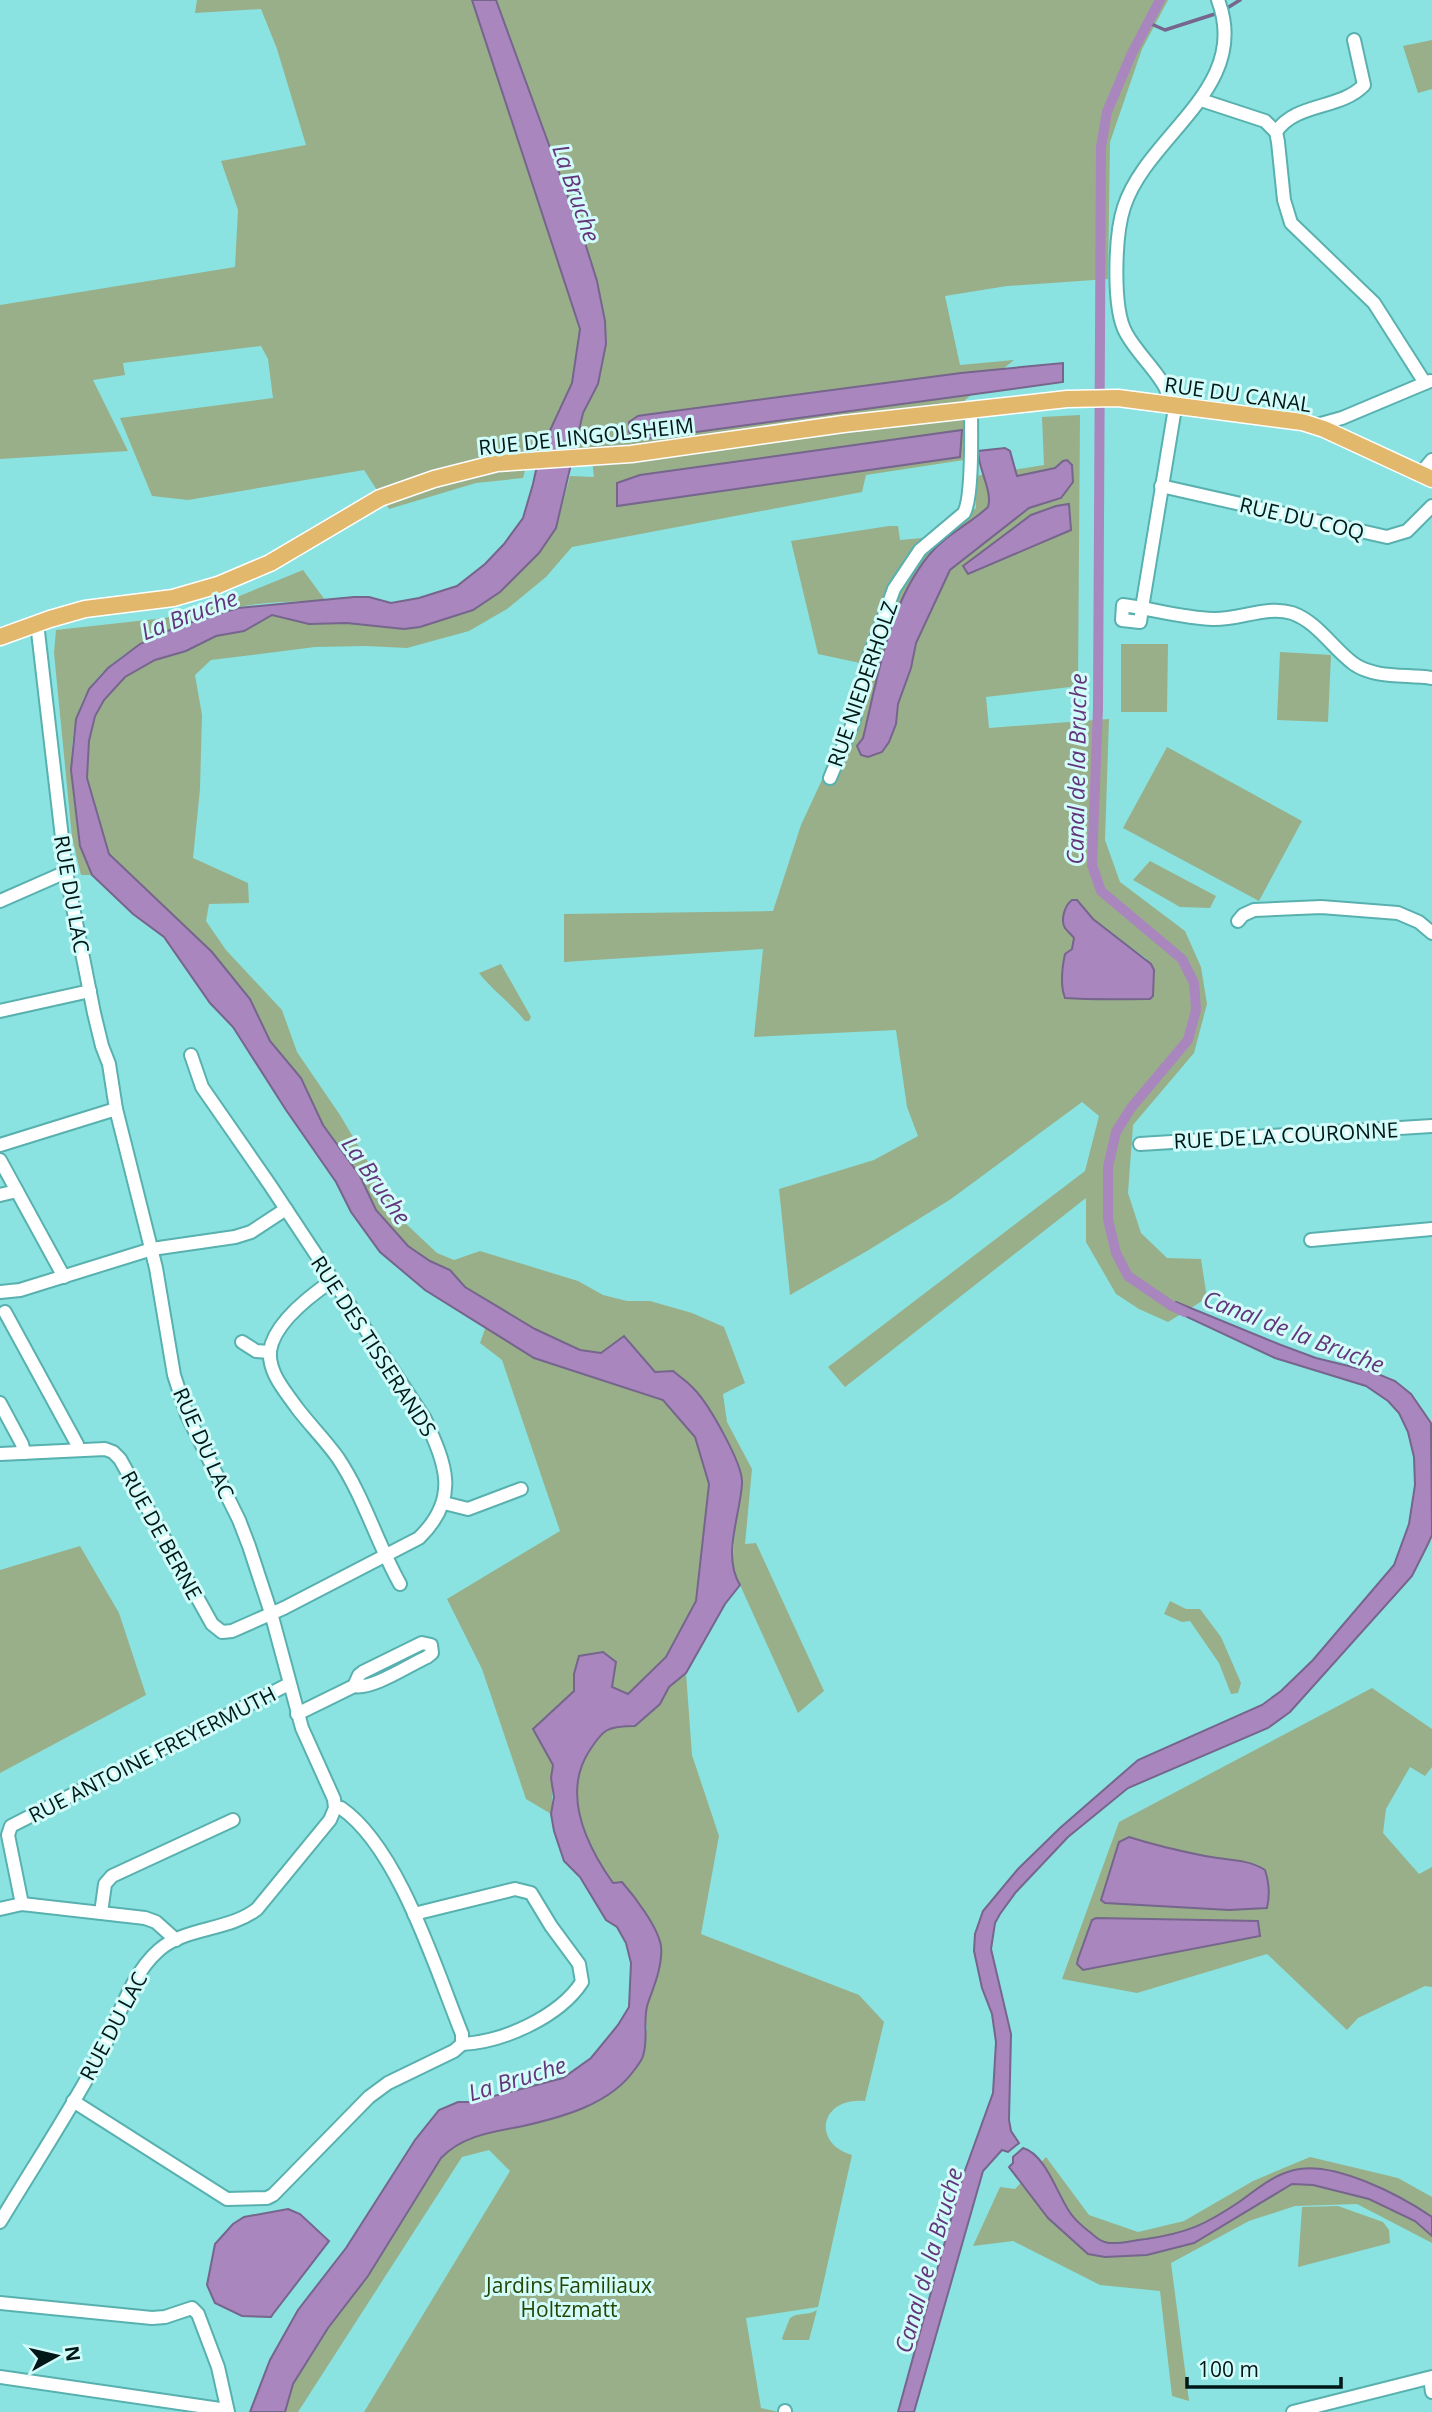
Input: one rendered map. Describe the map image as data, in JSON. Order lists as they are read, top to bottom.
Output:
{
  "streets": {
    "main road": ["RUE DU CANAL", "RUE DE LINGOLSHEIM"],
    "street": [
      "RUE DU COQ",
      "RUE NIEDERHOLZ",
      "RUE DU LAC",
      "RUE DE LA COURONNE",
      "RUE DES TISSERANDS",
      "RUE DE BERNE",
      "RUE ANTOINE FREYERMUTH"
    ]
  },
  "crossings": [
    ["RUE DU CANAL", "RUE DE LINGOLSHEIM"],
    ["RUE DE LINGOLSHEIM", "RUE NIEDERHOLZ"],
    ["RUE DE LINGOLSHEIM", "RUE DU LAC"],
    ["RUE DU LAC", "RUE DE BERNE"],
    ["RUE DU LAC", "RUE ANTOINE FREYERMUTH"]
  ],
  "water": ["La Bruche", "Canal de la Bruche"],
  "parks": ["Jardins Familiaux Holtzmatt"],
  "scale_bar": "100 m",
  "north": "right"
}
